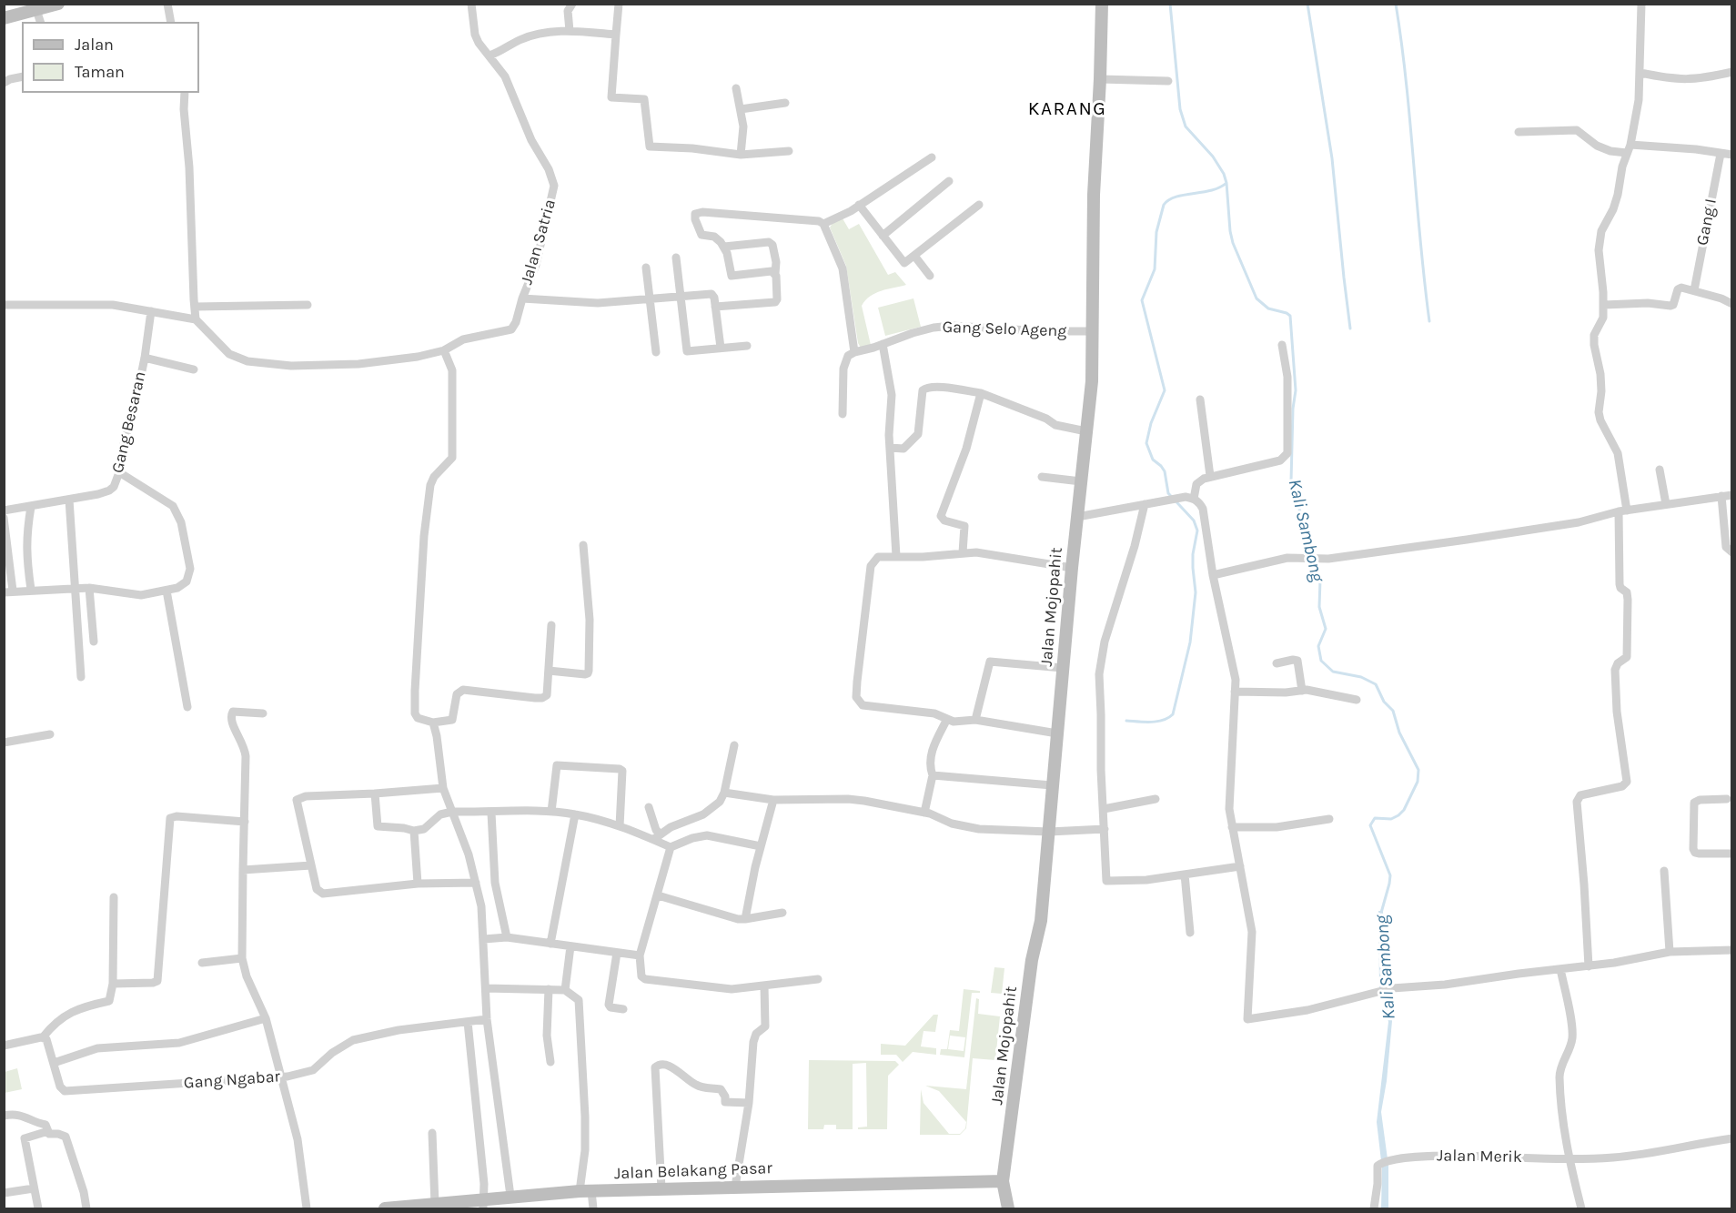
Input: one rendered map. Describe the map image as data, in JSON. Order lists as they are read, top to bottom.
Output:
{
  "streets": {
    "street": [
      "Gang I",
      "Jalan Satria",
      "Gang Selo Ageng",
      "Gang Besaran",
      "Jalan Mojopahit",
      "Gang Ngabar",
      "Jalan Merik",
      "Jalan Belakang Pasar"
    ]
  },
  "crossings": [
    ["Gang Selo Ageng", "Jalan Mojopahit"],
    ["Jalan Mojopahit", "Jalan Belakang Pasar"]
  ],
  "districts": ["KARANG"],
  "water": ["Kali Sambong"],
  "legend": ["Jalan", "Taman"]
}
